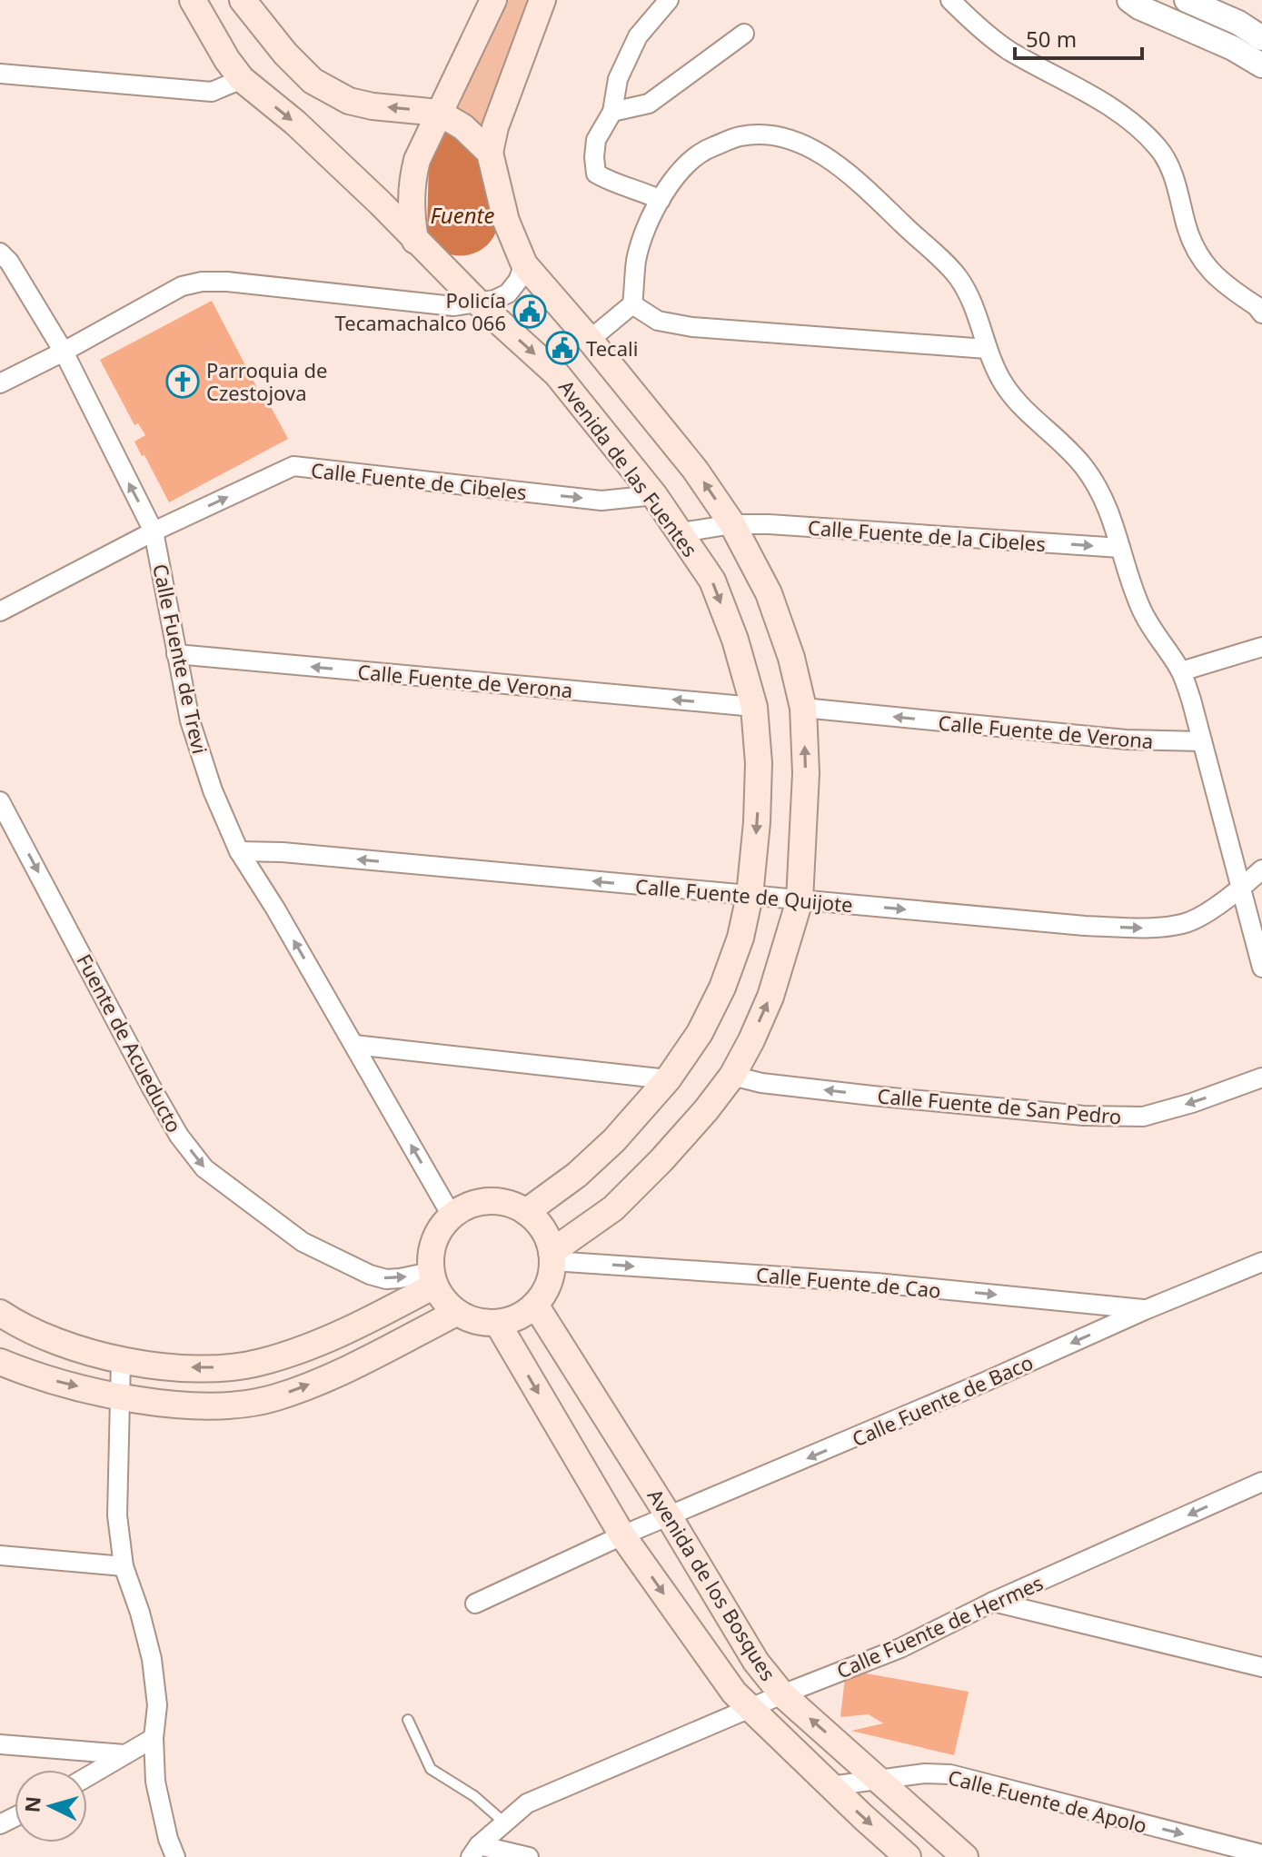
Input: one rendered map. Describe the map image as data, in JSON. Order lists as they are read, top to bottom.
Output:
{
  "streets": {
    "main road": ["Avenida de las Fuentes", "Avenida de los Bosques"],
    "street": [
      "Calle Fuente de Cibeles",
      "Calle Fuente de la Cibeles",
      "Calle Fuente de Trevi",
      "Calle Fuente de Verona",
      "Calle Fuente de Quijote",
      "Fuente de Acueducto",
      "Calle Fuente de San Pedro",
      "Calle Fuente de Cao",
      "Calle Fuente de Baco",
      "Calle Fuente de Hermes",
      "Calle Fuente de Apolo"
    ]
  },
  "crossings": [
    ["Avenida de las Fuentes", "Calle Fuente de Cibeles"],
    ["Avenida de las Fuentes", "Calle Fuente de la Cibeles"],
    ["Avenida de las Fuentes", "Calle Fuente de Trevi"],
    ["Avenida de las Fuentes", "Calle Fuente de Verona"],
    ["Avenida de las Fuentes", "Calle Fuente de Quijote"],
    ["Avenida de las Fuentes", "Fuente de Acueducto"],
    ["Avenida de las Fuentes", "Calle Fuente de Cao"],
    ["Avenida de las Fuentes", "Avenida de los Bosques"],
    ["Calle Fuente de Cibeles", "Calle Fuente de Trevi"],
    ["Calle Fuente de Trevi", "Calle Fuente de Verona"],
    ["Calle Fuente de Trevi", "Calle Fuente de Quijote"],
    ["Calle Fuente de Trevi", "Fuente de Acueducto"],
    ["Calle Fuente de Trevi", "Calle Fuente de Cao"],
    ["Calle Fuente de Trevi", "Avenida de los Bosques"],
    ["Fuente de Acueducto", "Calle Fuente de Cao"],
    ["Fuente de Acueducto", "Avenida de los Bosques"],
    ["Calle Fuente de Cao", "Calle Fuente de Baco"],
    ["Calle Fuente de Cao", "Avenida de los Bosques"],
    ["Calle Fuente de Baco", "Avenida de los Bosques"],
    ["Avenida de los Bosques", "Calle Fuente de Hermes"],
    ["Avenida de los Bosques", "Calle Fuente de Apolo"]
  ],
  "one_way": [
    "Calle Fuente de Cibeles",
    "Calle Fuente de la Cibeles",
    "Calle Fuente de Trevi",
    "Calle Fuente de Verona",
    "Fuente de Acueducto",
    "Calle Fuente de San Pedro",
    "Calle Fuente de Cao",
    "Calle Fuente de Baco",
    "Calle Fuente de Apolo"
  ],
  "water": ["Fuente"],
  "places": {
    "public building": ["Policía Tecamachalco 066", "Tecali"],
    "church": ["Parroquia de Czestojova"]
  },
  "scale_bar": "50 m",
  "north": "left"
}
